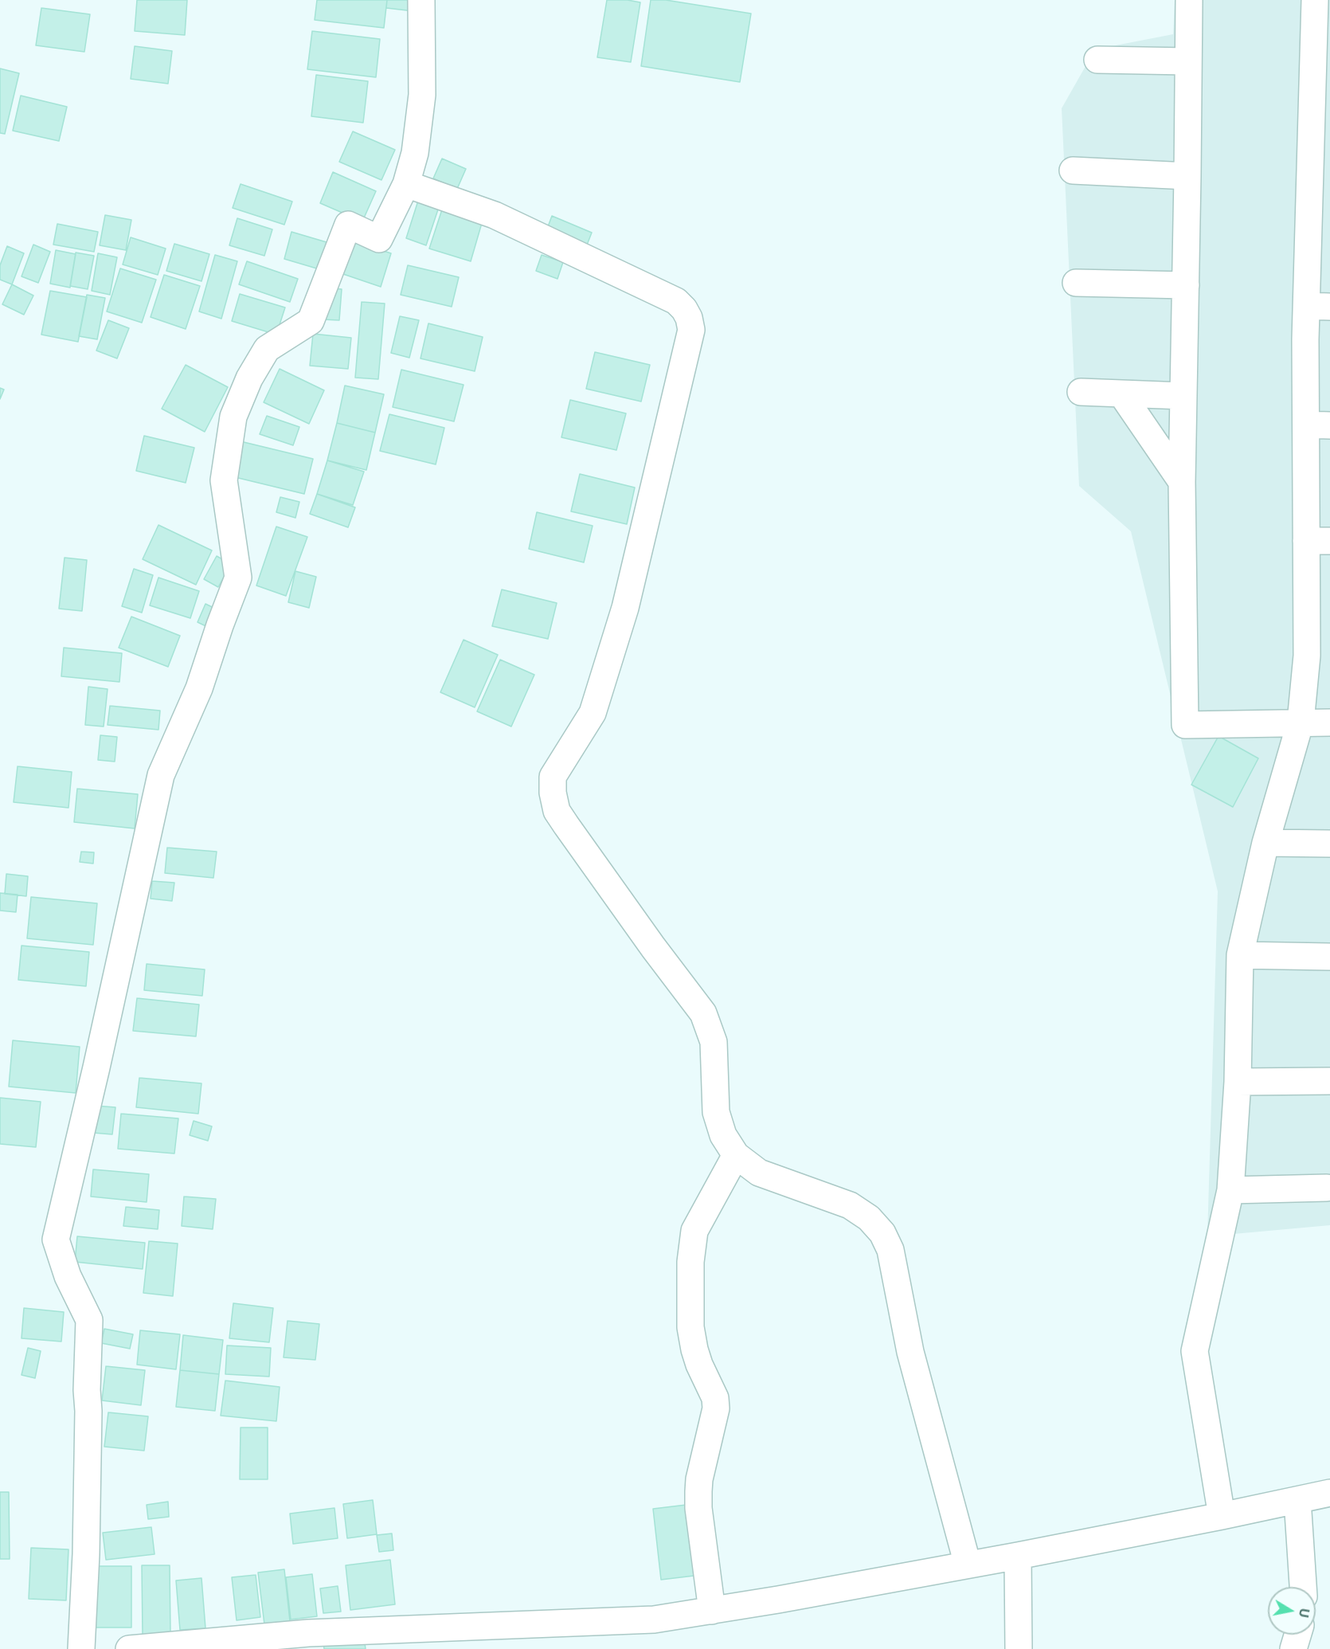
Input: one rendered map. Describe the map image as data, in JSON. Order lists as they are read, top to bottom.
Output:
{
  "north": "right"
}
